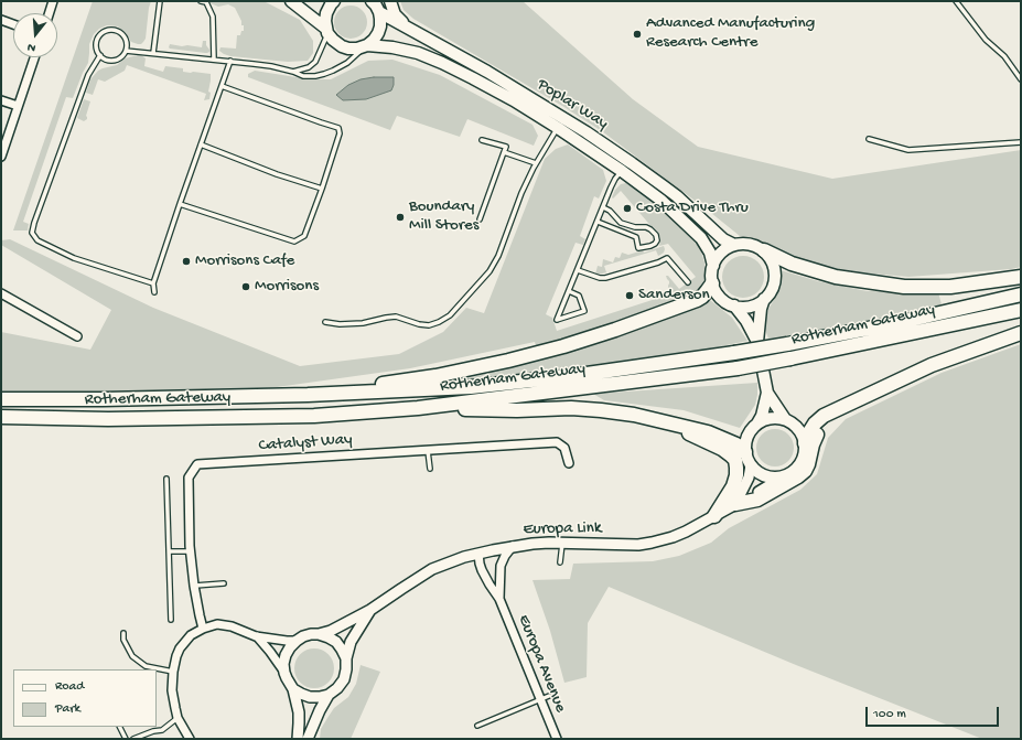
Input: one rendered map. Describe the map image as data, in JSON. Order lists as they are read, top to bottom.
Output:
{
  "streets": {
    "highway": ["Rotherham Gateway"],
    "main road": ["Poplar Way"],
    "street": ["Catalyst Way", "Europa Link", "Europa Avenue"]
  },
  "crossings": [
    ["Europa Link", "Europa Avenue"]
  ],
  "places": [
    "Advanced Manufacturing Research Centre",
    "Costa Drive Thru",
    "Boundary Mill Stores",
    "Morrisons Cafe",
    "Morrisons",
    "Sanderson"
  ],
  "legend": ["Road", "Park"],
  "scale_bar": "100 m",
  "north": "bottom"
}
